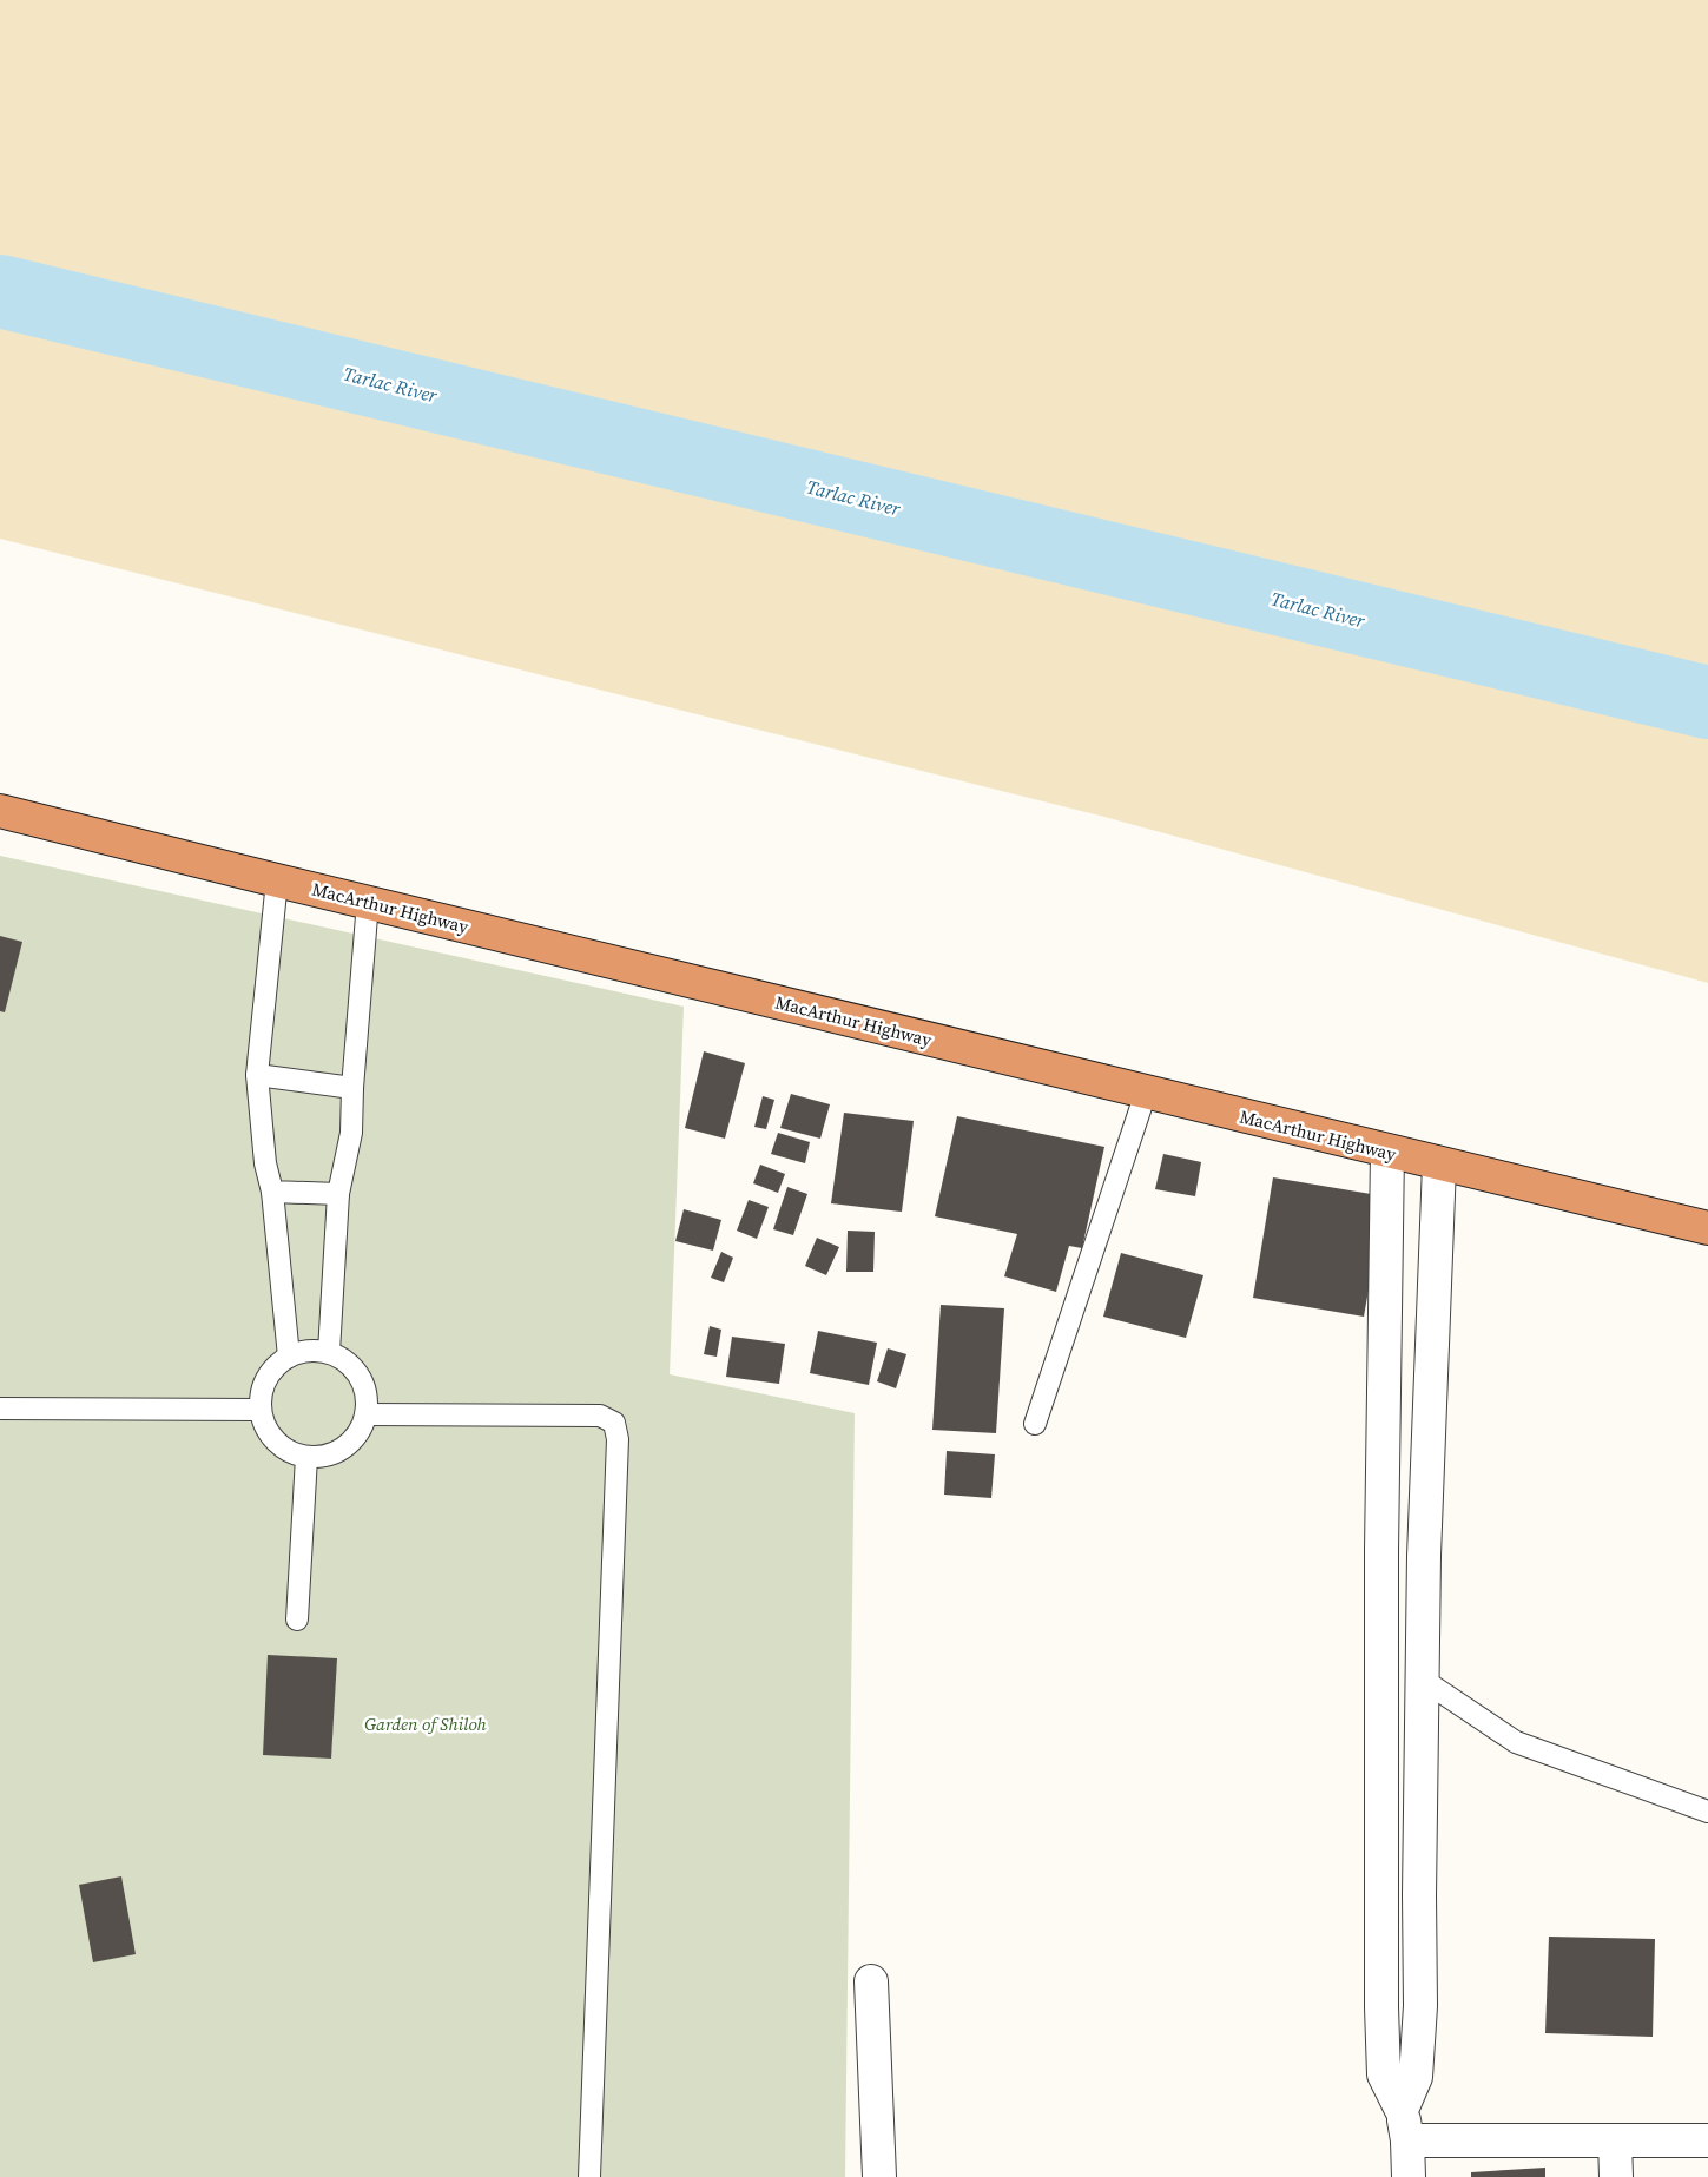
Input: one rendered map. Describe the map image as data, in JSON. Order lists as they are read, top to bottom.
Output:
{
  "streets": {
    "highway": ["MacArthur Highway"]
  },
  "water": ["Tarlac River"],
  "parks": ["Garden of Shiloh"]
}
